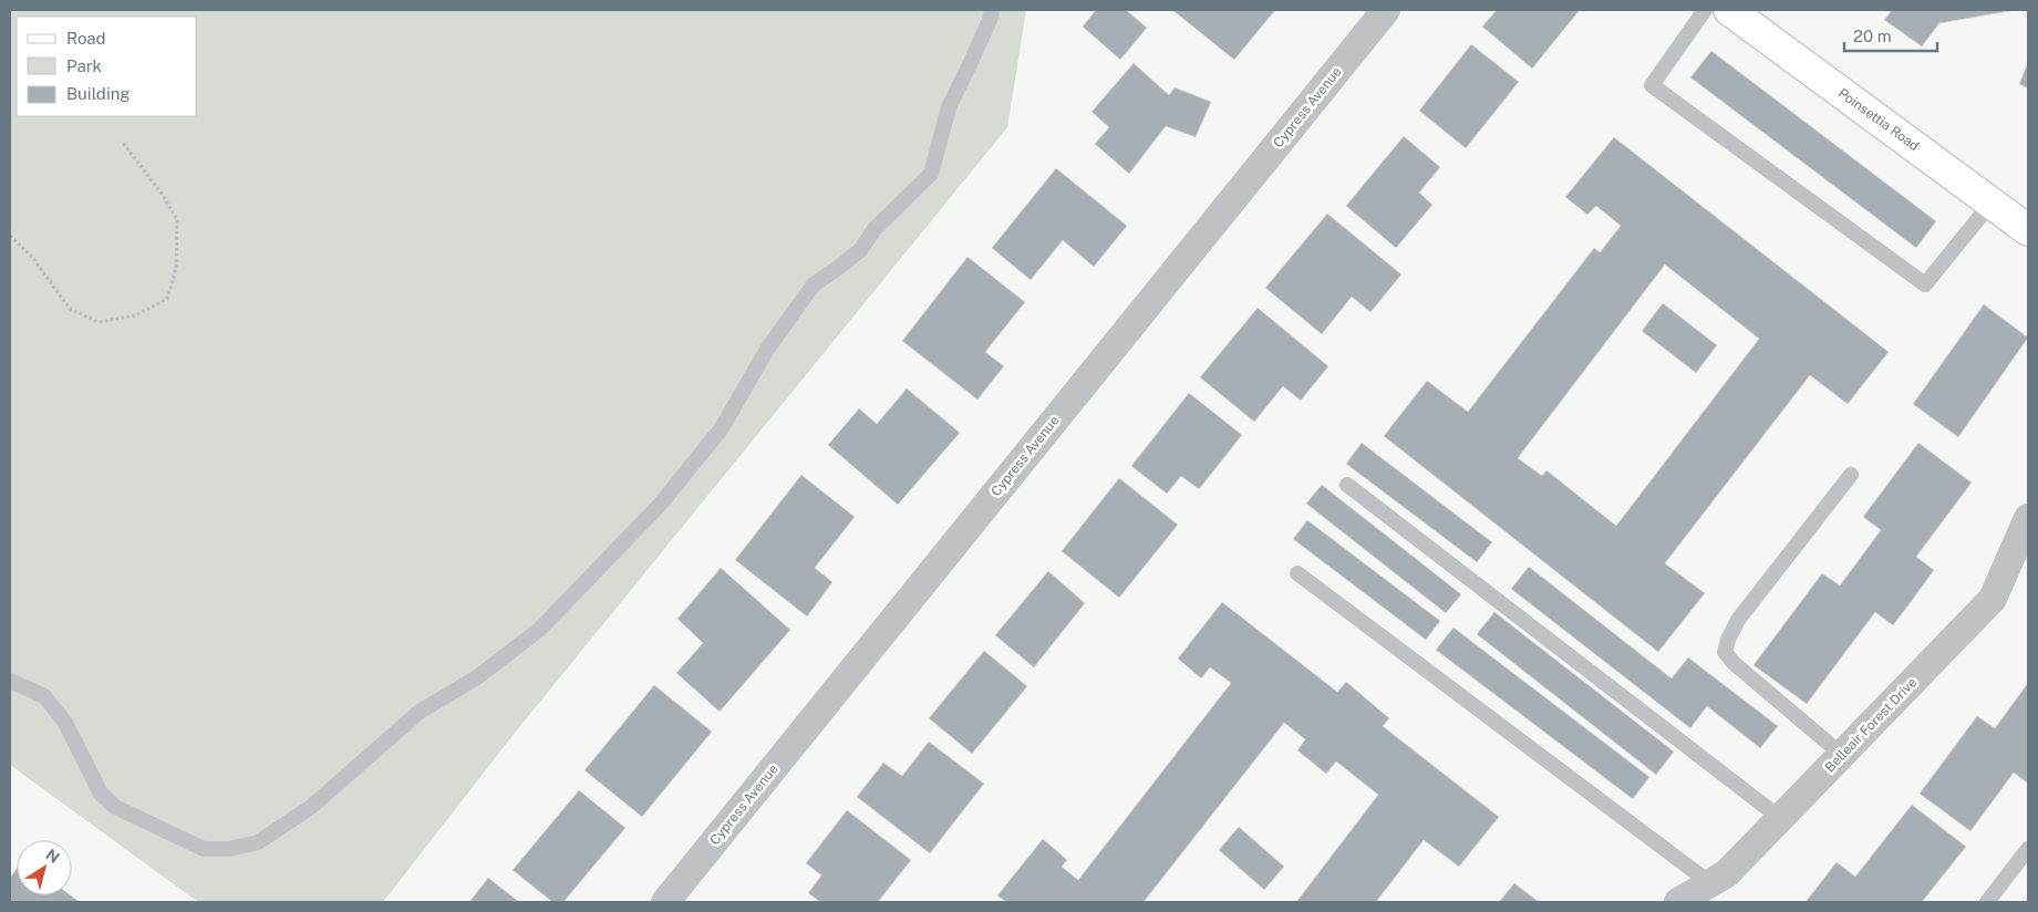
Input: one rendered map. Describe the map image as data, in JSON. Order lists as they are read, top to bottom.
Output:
{
  "streets": {
    "street": ["Cypress Avenue", "Poinsettia Road", "Belleair Forest Drive"]
  },
  "legend": ["Road", "Park", "Building"],
  "scale_bar": "20 m",
  "north": "top right"
}
